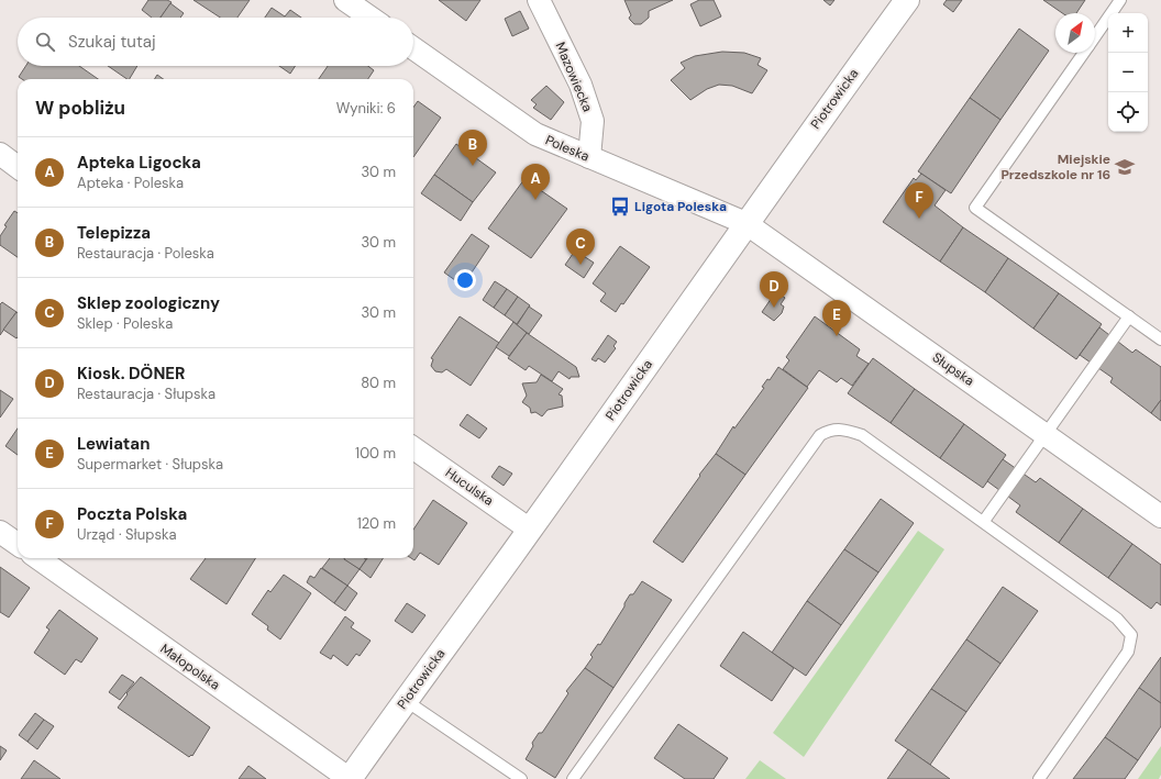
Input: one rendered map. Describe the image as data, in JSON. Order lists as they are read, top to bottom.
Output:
{
  "streets": {
    "street": [
      "Mazowiecka",
      "Piotrowicka",
      "Poleska",
      "Słupska",
      "Huculska",
      "Małopolska"
    ]
  },
  "crossings": [
    ["Mazowiecka", "Poleska"],
    ["Piotrowicka", "Poleska"],
    ["Piotrowicka", "Słupska"],
    ["Piotrowicka", "Huculska"],
    ["Piotrowicka", "Małopolska"],
    ["Poleska", "Słupska"]
  ],
  "places": {
    "school or university": ["Miejskie Przedszkole nr 16"],
    "bus stop": ["Ligota Poleska"]
  },
  "north": "top right",
  "page": {
    "map_buttons": ["+", "−"],
    "search": "Szukaj tutaj",
    "heading": ["W pobliżu", "Wyniki: 6"],
    "pins": [
      "B",
      "A",
      "F",
      "C",
      "D",
      "E"
    ],
    "list": [
      {
        "mark": "A",
        "name": "Apteka Ligocka",
        "note": "Apteka · Poleska",
        "value": "30 m"
      },
      {
        "mark": "B",
        "name": "Telepizza",
        "note": "Restauracja · Poleska",
        "value": "30 m"
      },
      {
        "mark": "C",
        "name": "Sklep zoologiczny",
        "note": "Sklep · Poleska",
        "value": "30 m"
      },
      {
        "mark": "D",
        "name": "Kiosk. DÖNER",
        "note": "Restauracja · Słupska",
        "value": "80 m"
      },
      {
        "mark": "E",
        "name": "Lewiatan",
        "note": "Supermarket · Słupska",
        "value": "100 m"
      },
      {
        "mark": "F",
        "name": "Poczta Polska",
        "note": "Urząd · Słupska",
        "value": "120 m"
      }
    ]
  }
}
